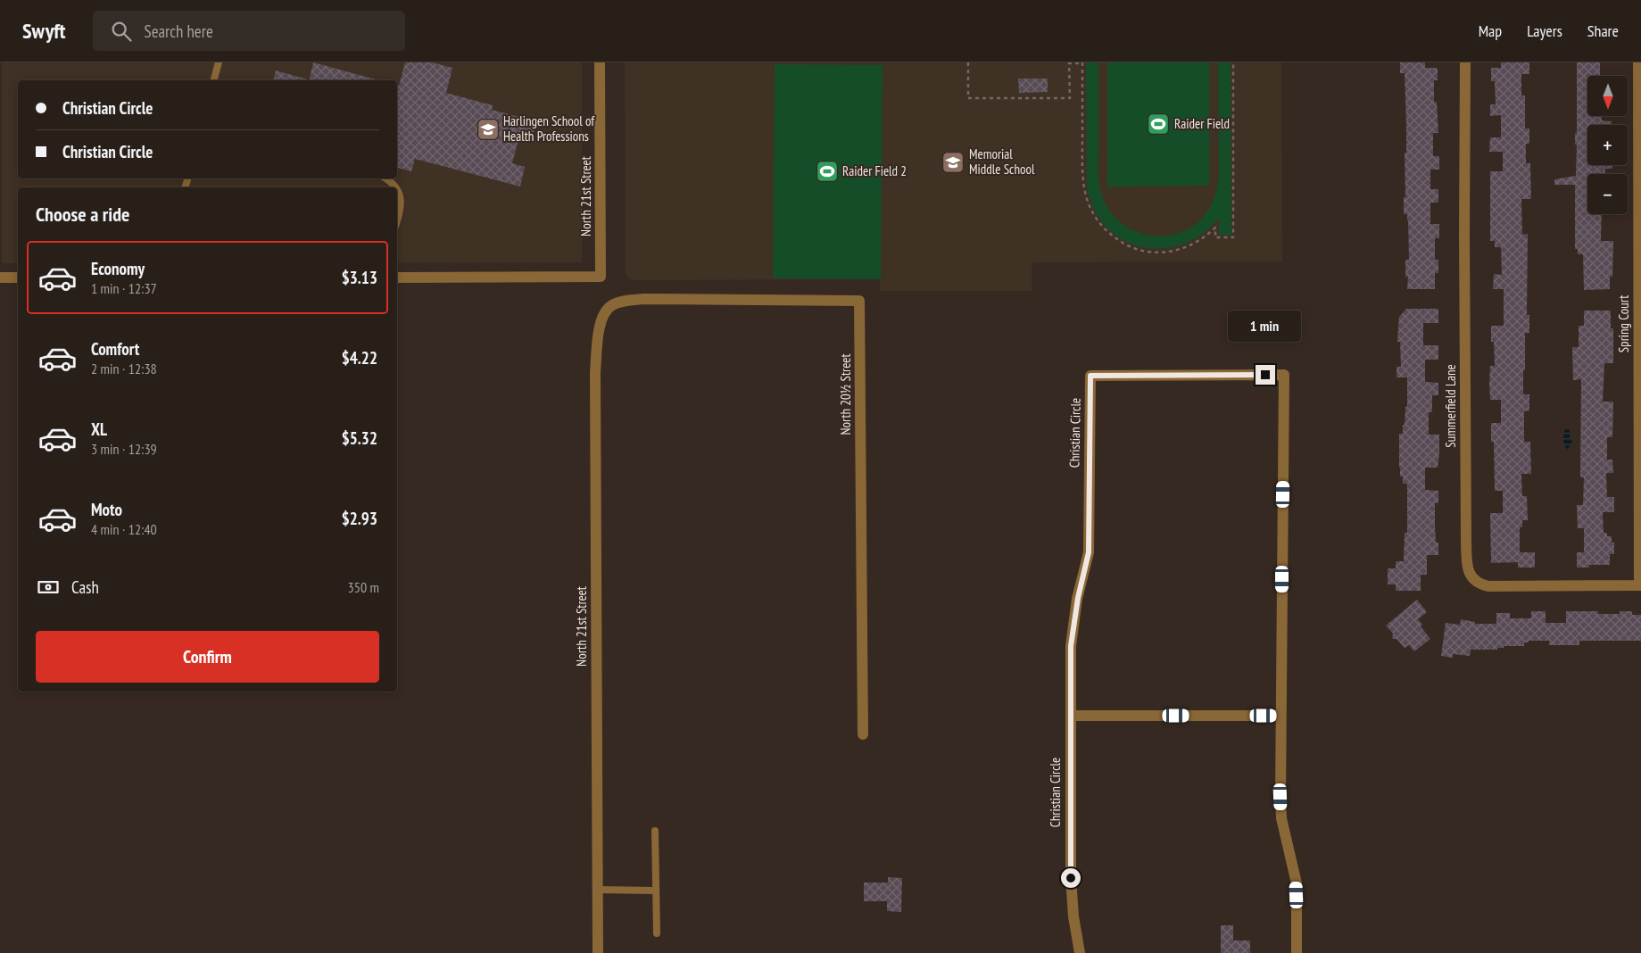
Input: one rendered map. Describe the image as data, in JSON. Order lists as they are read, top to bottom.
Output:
{
  "streets": {
    "street": [
      "North 21st Street",
      "Spring Court",
      "North 20½ Street",
      "Summerfield Lane",
      "Christian Circle"
    ]
  },
  "crossings": [
    ["North 21st Street", "North 20½ Street"],
    ["Spring Court", "Summerfield Lane"]
  ],
  "places": {
    "sports": ["Raider Field", "Raider Field 2"],
    "school or university": ["Harlingen School of Health Professions", "Memorial Middle School"]
  },
  "north": "bottom",
  "page": {
    "header": "Swyft",
    "search": "Search here",
    "nav": ["Map", "Layers", "Share"],
    "map_buttons": ["+", "−"],
    "banner": ["Christian Circle", "Christian Circle"],
    "heading": "Choose a ride",
    "list": [
      {
        "name": "Economy",
        "note": "1 min · 12:37",
        "value": "$3.13"
      },
      {
        "name": "Comfort",
        "note": "2 min · 12:38",
        "value": "$4.22"
      },
      {
        "name": "XL",
        "note": "3 min · 12:39",
        "value": "$5.32"
      },
      {
        "name": "Moto",
        "note": "4 min · 12:40",
        "value": "$2.93"
      }
    ],
    "bubble": "1 min",
    "pay": ["Cash", "350 m"],
    "buttons": "Confirm"
  }
}
